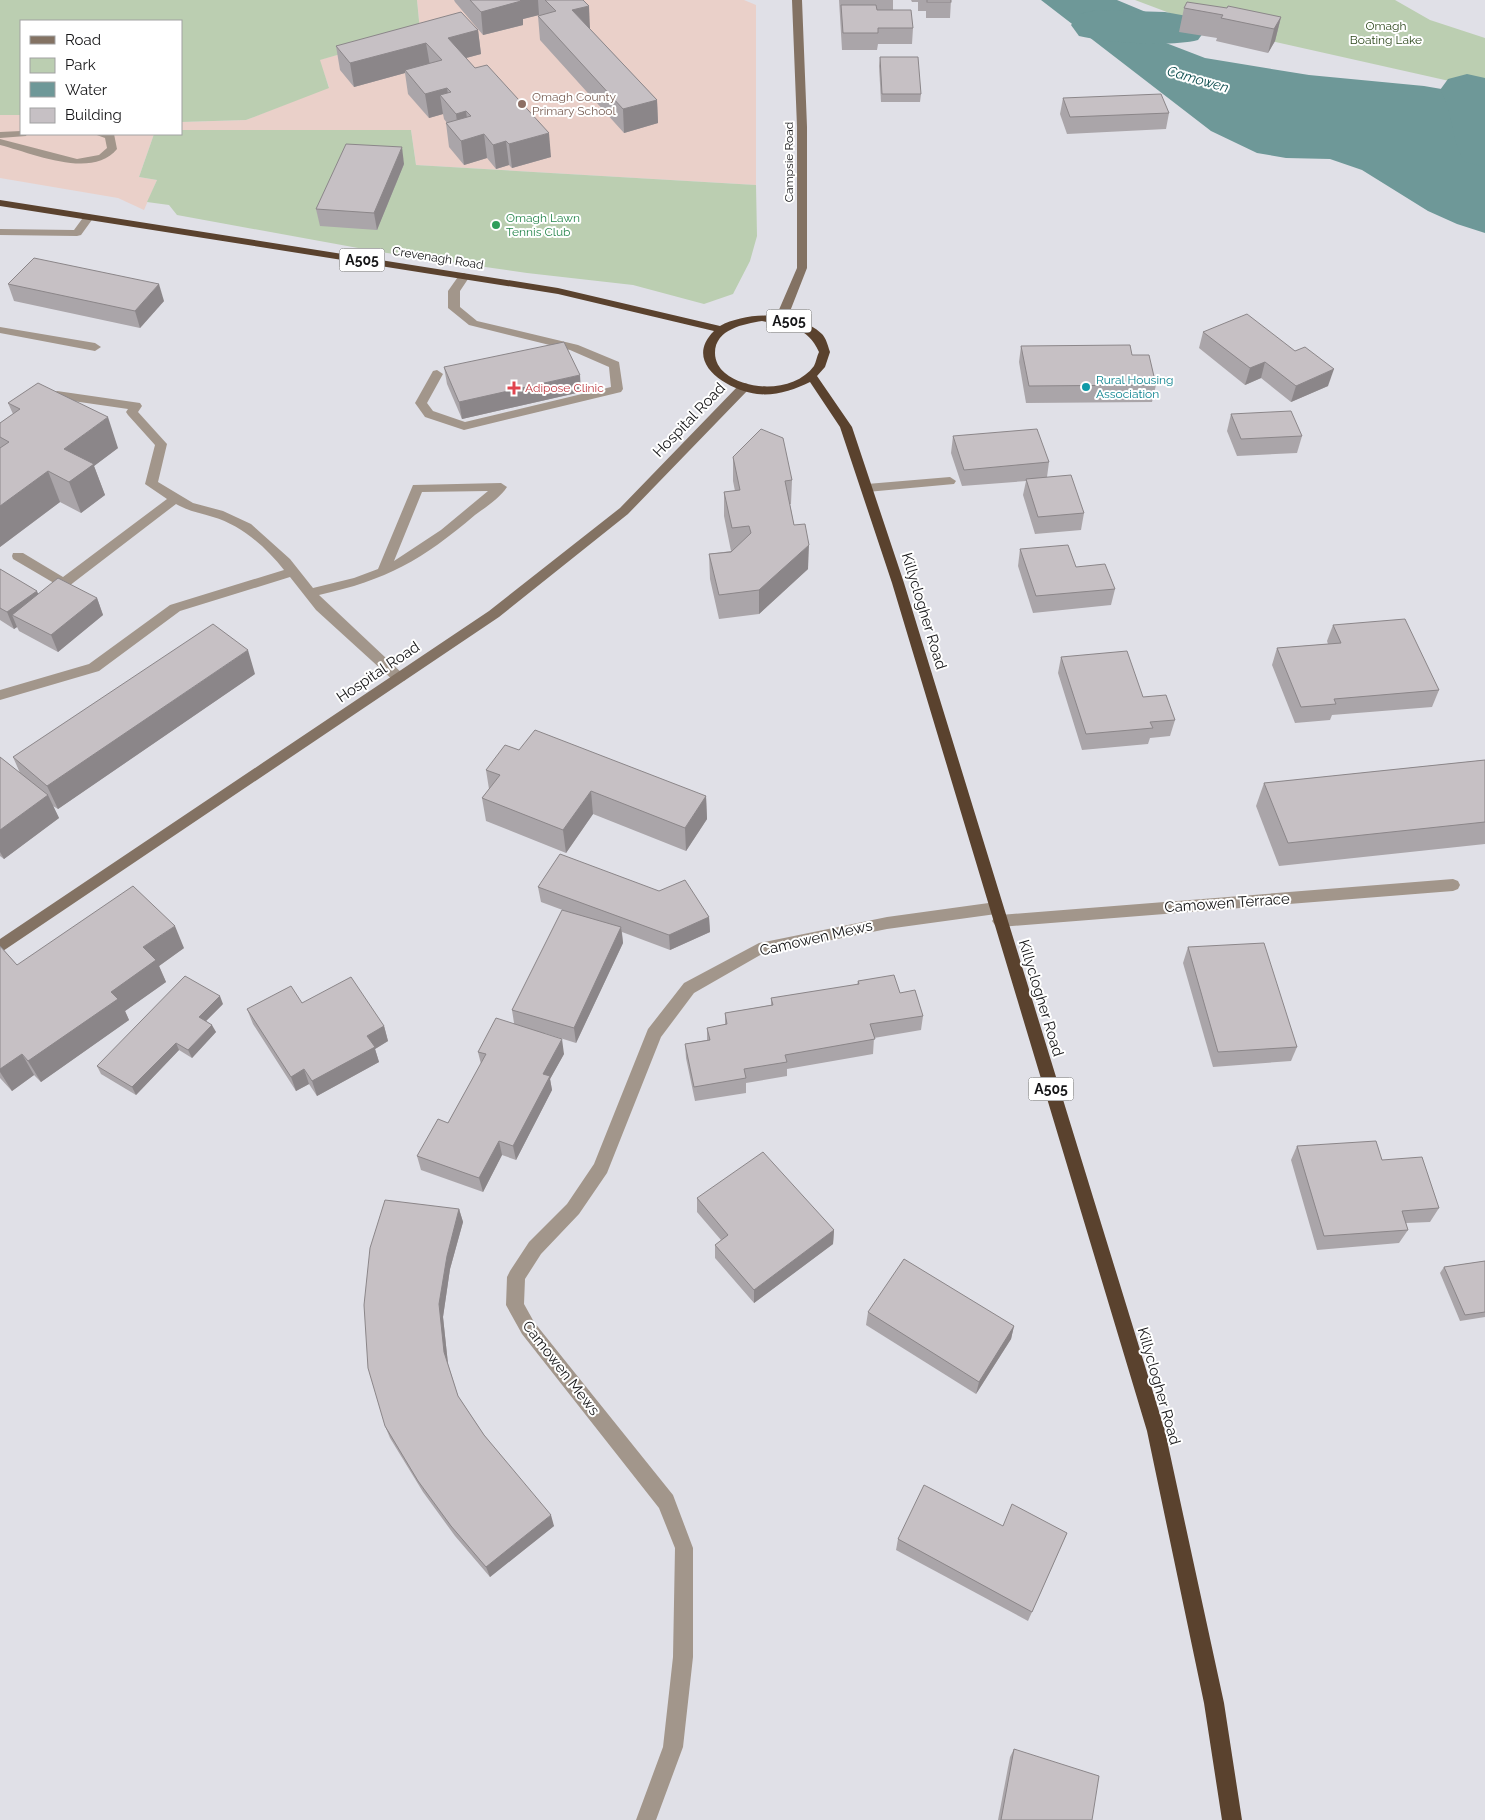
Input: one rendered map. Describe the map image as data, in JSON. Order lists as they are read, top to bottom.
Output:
{
  "streets": {
    "highway": ["Crevenagh Road", "A505", "Killyclogher Road"],
    "main road": ["Campsie Road", "Hospital Road"],
    "street": ["Camowen Terrace", "Camowen Mews"]
  },
  "crossings": [
    ["Campsie Road", "Crevenagh Road"],
    ["Campsie Road", "A505"],
    ["Campsie Road", "Hospital Road"],
    ["Campsie Road", "Killyclogher Road"],
    ["Crevenagh Road", "A505"],
    ["Crevenagh Road", "Hospital Road"],
    ["Crevenagh Road", "Killyclogher Road"],
    ["A505", "Hospital Road"],
    ["A505", "Killyclogher Road"],
    ["Hospital Road", "Killyclogher Road"],
    ["Killyclogher Road", "Camowen Terrace"],
    ["Killyclogher Road", "Camowen Mews"],
    ["Camowen Terrace", "Camowen Mews"]
  ],
  "water": ["Camowen"],
  "parks": ["Omagh Boating Lake"],
  "places": {
    "other": ["Omagh County Primary School", "Omagh Lawn Tennis Club", "Rural Housing Association"],
    "health": ["Adipose Clinic"]
  },
  "legend": [
    "Road",
    "Park",
    "Water",
    "Building"
  ]
}
